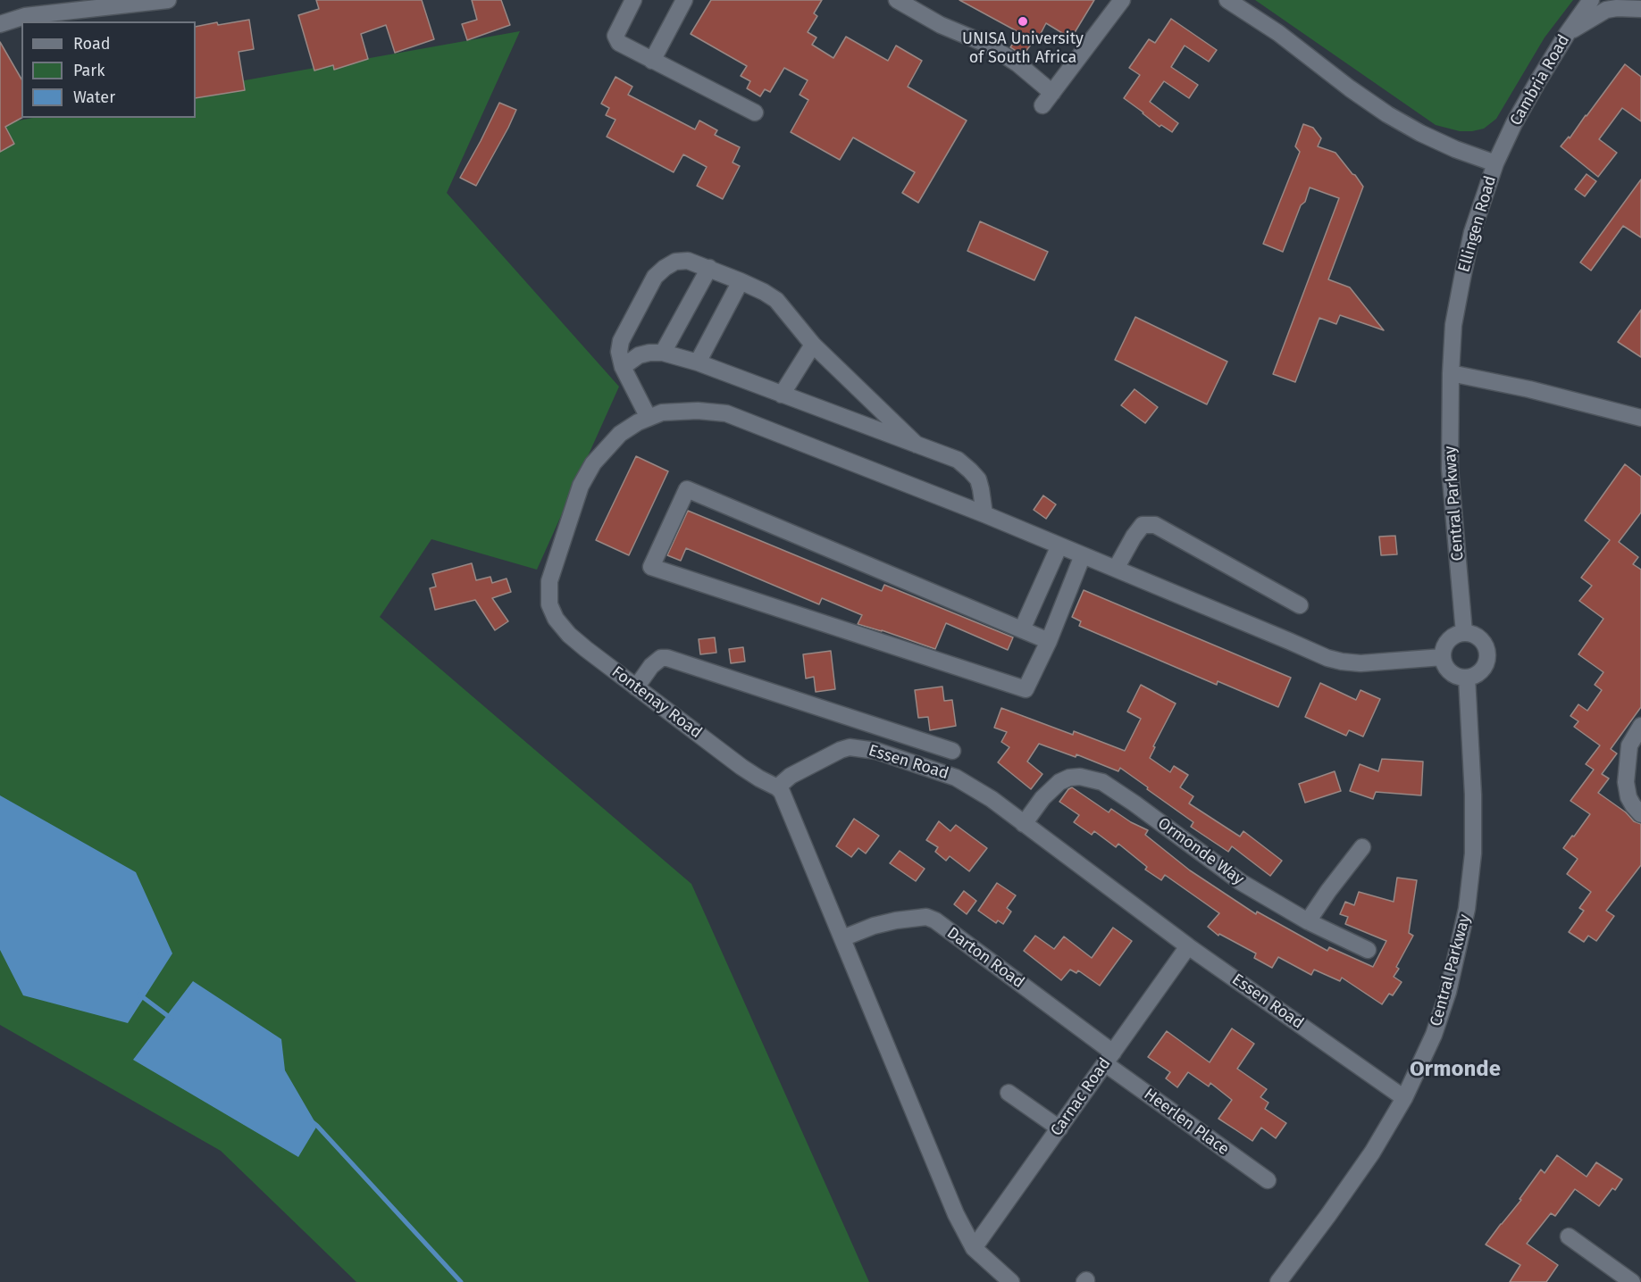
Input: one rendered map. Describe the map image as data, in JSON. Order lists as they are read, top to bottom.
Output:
{
  "streets": {
    "street": [
      "Cambria Road",
      "Ellingen Road",
      "Central Parkway",
      "Fontenay Road",
      "Essen Road",
      "Ormonde Way",
      "Darton Road",
      "Carnac Road",
      "Heerlen Place"
    ]
  },
  "crossings": [
    ["Cambria Road", "Ellingen Road"],
    ["Ellingen Road", "Central Parkway"],
    ["Central Parkway", "Essen Road"],
    ["Fontenay Road", "Essen Road"],
    ["Essen Road", "Ormonde Way"],
    ["Essen Road", "Carnac Road"],
    ["Darton Road", "Carnac Road"],
    ["Darton Road", "Heerlen Place"],
    ["Carnac Road", "Heerlen Place"]
  ],
  "districts": ["Ormonde"],
  "places": ["UNISA University of South Africa"],
  "legend": ["Road", "Park", "Water"]
}
